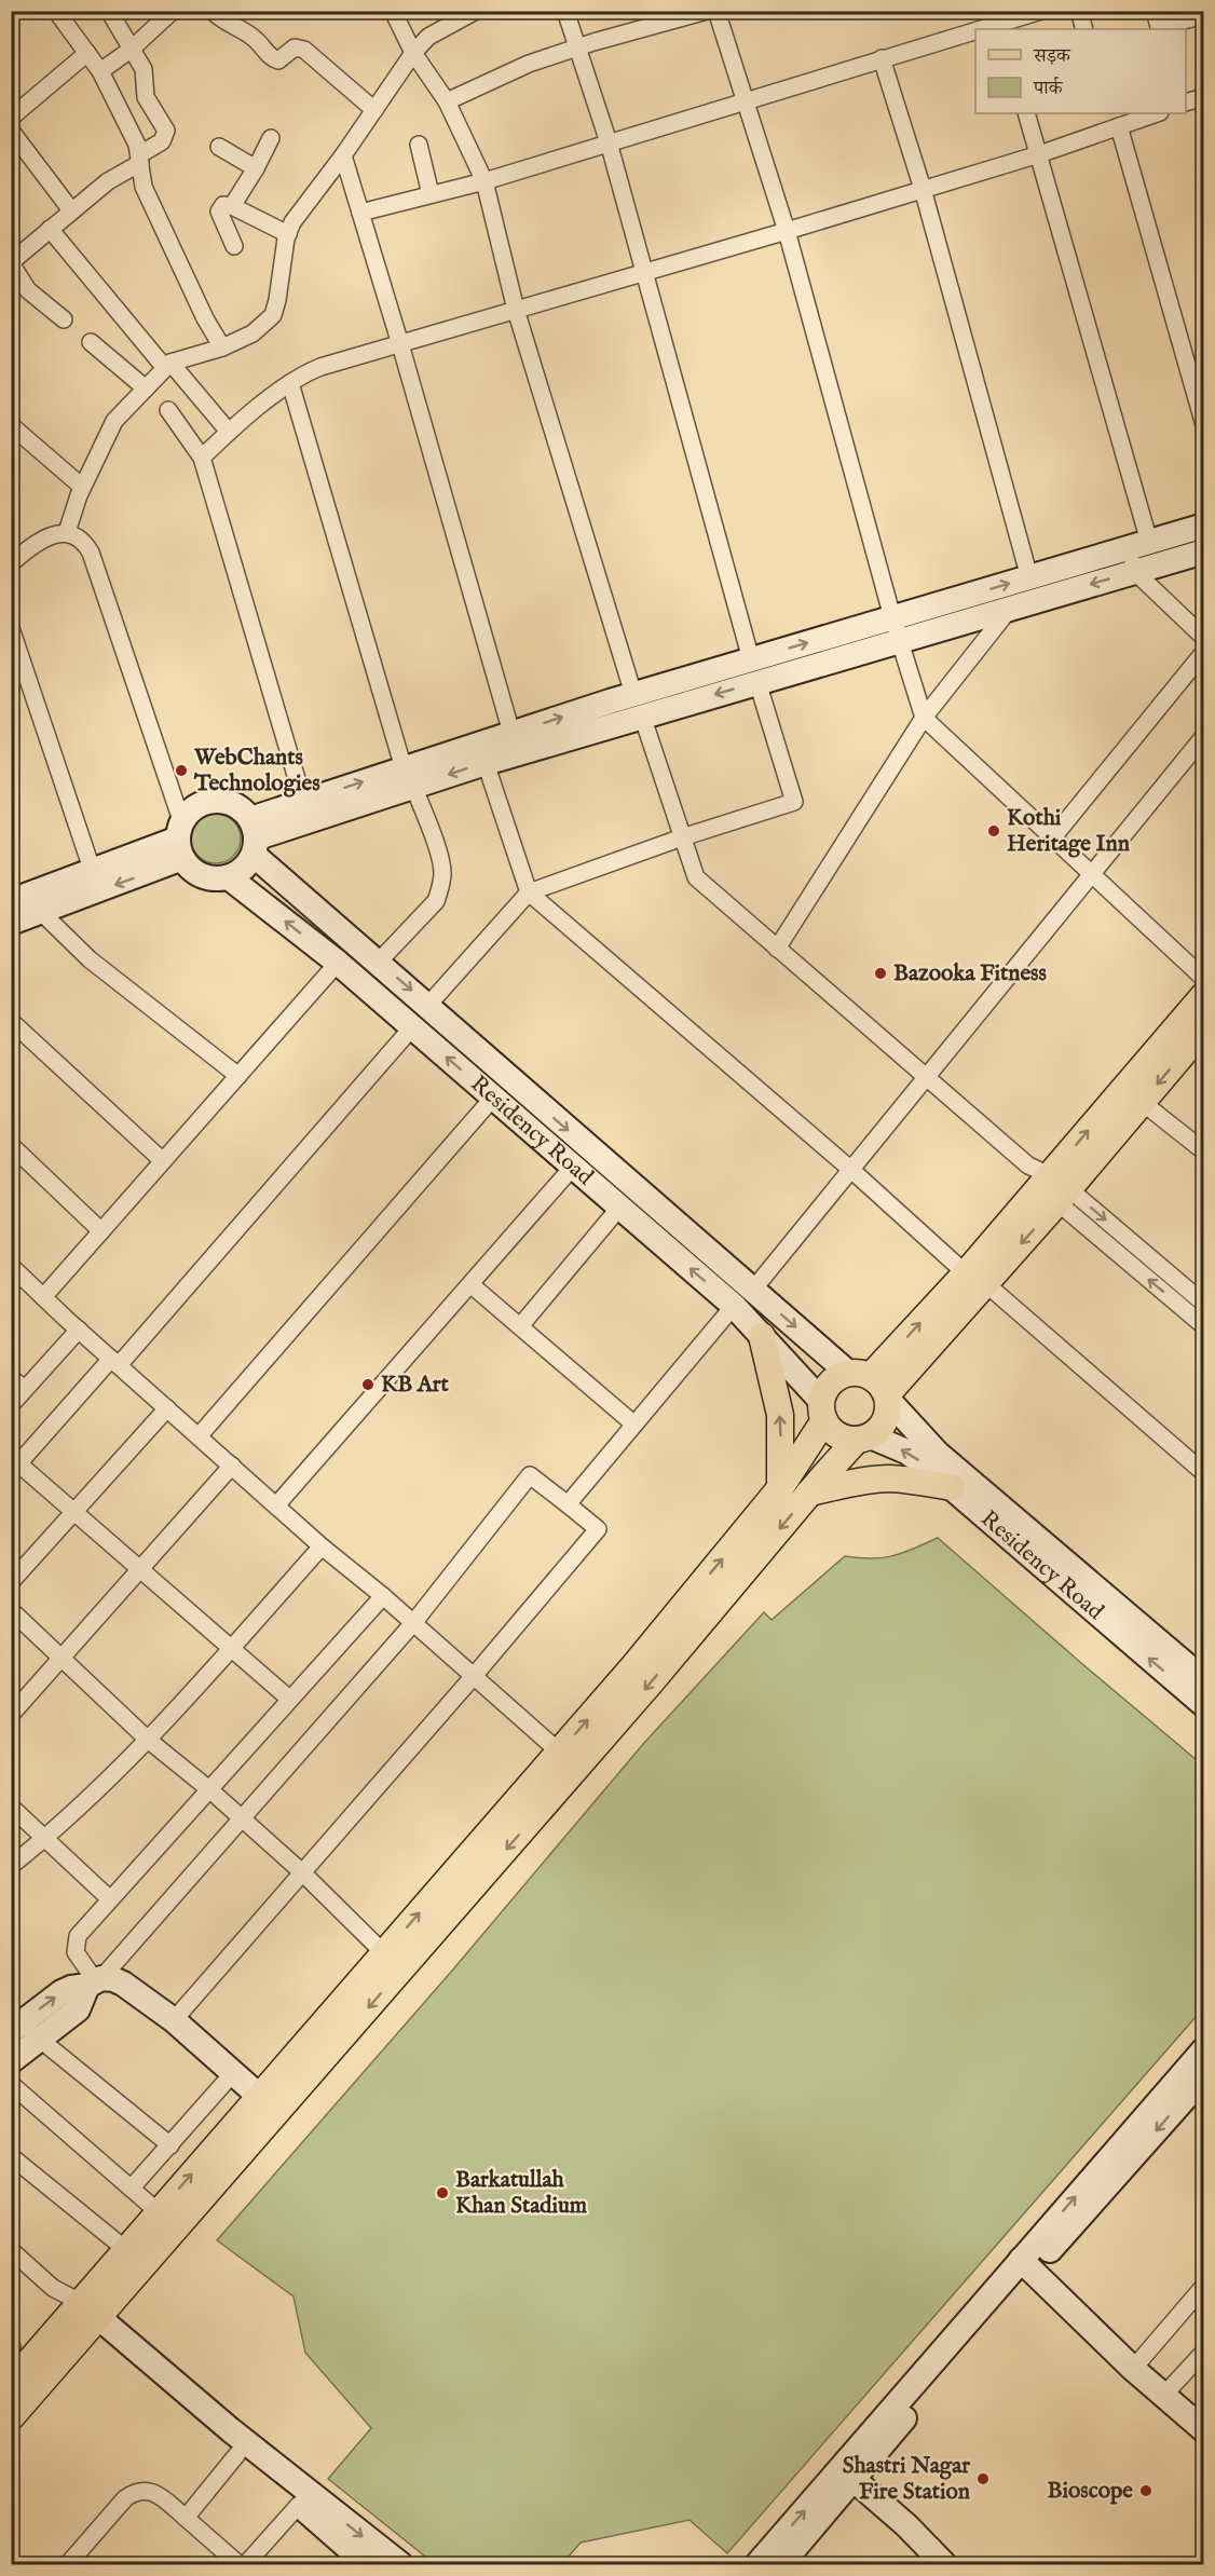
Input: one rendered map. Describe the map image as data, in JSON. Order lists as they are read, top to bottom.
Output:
{
  "streets": {
    "main road": ["Residency Road"]
  },
  "places": [
    "WebChants Technologies",
    "Kothi Heritage Inn",
    "Bazooka Fitness",
    "KB Art",
    "Barkatullah Khan Stadium",
    "Shastri Nagar Fire Station",
    "Bioscope"
  ],
  "legend": ["सड़क", "पार्क"]
}
